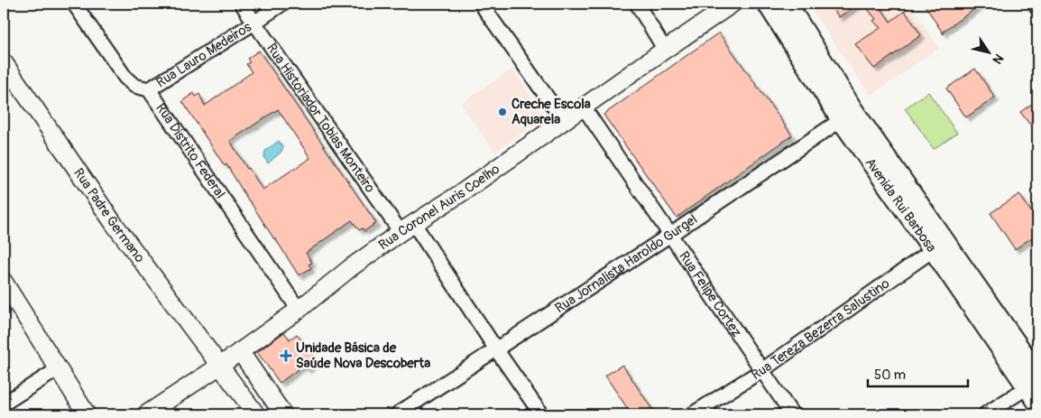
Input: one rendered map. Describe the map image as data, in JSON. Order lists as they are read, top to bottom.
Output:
{
  "streets": {
    "main road": ["Avenida Rui Barbosa"],
    "street": [
      "Rua Lauro Medeiros",
      "Rua Historiador Tobias Monteiro",
      "Rua Distrito Federal",
      "Rua Coronel Auris Coelho",
      "Rua Padre Germano",
      "Rua Jornalista Haroldo Gurgel",
      "Rua Felipe Cortez",
      "Rua Tereza Bezerra Salustino"
    ]
  },
  "crossings": [
    ["Rua Lauro Medeiros", "Rua Historiador Tobias Monteiro"],
    ["Rua Lauro Medeiros", "Rua Distrito Federal"],
    ["Rua Historiador Tobias Monteiro", "Rua Coronel Auris Coelho"],
    ["Rua Historiador Tobias Monteiro", "Rua Jornalista Haroldo Gurgel"],
    ["Rua Distrito Federal", "Rua Coronel Auris Coelho"],
    ["Avenida Rui Barbosa", "Rua Jornalista Haroldo Gurgel"],
    ["Avenida Rui Barbosa", "Rua Tereza Bezerra Salustino"],
    ["Rua Coronel Auris Coelho", "Rua Padre Germano"],
    ["Rua Coronel Auris Coelho", "Rua Felipe Cortez"],
    ["Rua Jornalista Haroldo Gurgel", "Rua Felipe Cortez"],
    ["Rua Felipe Cortez", "Rua Tereza Bezerra Salustino"]
  ],
  "places": {
    "other": ["Creche Escola Aquarela"],
    "health": ["Unidade Básica de Saúde Nova Descoberta"]
  },
  "scale_bar": "50 m",
  "north": "bottom right"
}
